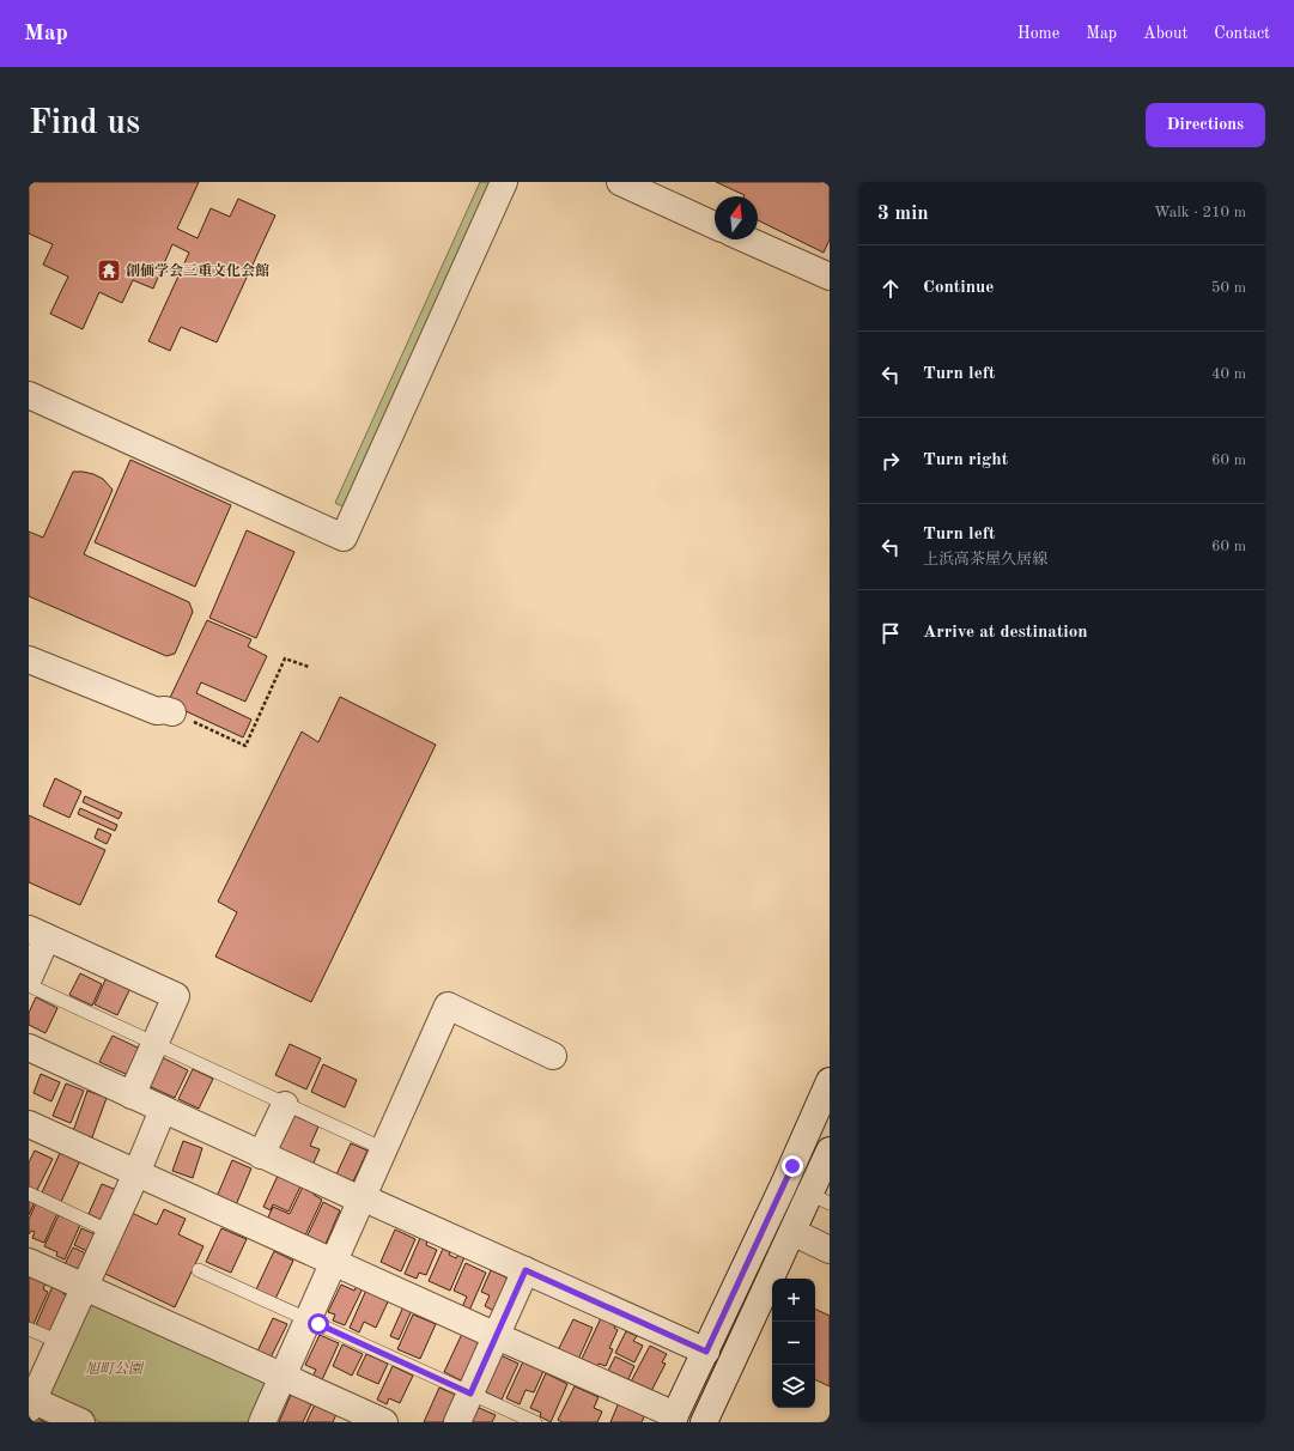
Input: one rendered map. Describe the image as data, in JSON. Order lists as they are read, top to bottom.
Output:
{
  "parks": ["旭町公園"],
  "places": {
    "temple": ["創価学会三重文化会館"]
  },
  "north": "top",
  "page": {
    "header": "Map",
    "nav": [
      "Home",
      "Map",
      "About",
      "Contact"
    ],
    "buttons": "Directions",
    "title": "Find us",
    "heading": ["3 min", "Walk · 210 m"],
    "list": [
      ["Continue", "50 m"],
      ["Turn left", "40 m"],
      ["Turn right", "60 m"],
      ["Turn left", "上浜高茶屋久居線", "60 m"],
      "Arrive at destination"
    ],
    "map_buttons": ["+", "−"]
  }
}
